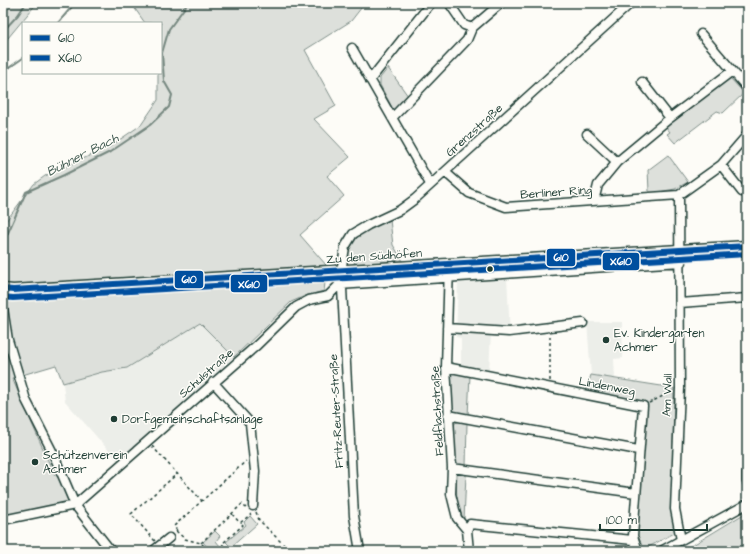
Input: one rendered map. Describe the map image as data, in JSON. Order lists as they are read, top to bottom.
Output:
{
  "streets": {
    "street": [
      "Grenzstraße",
      "Berliner Ring",
      "Zu den Südhöfen",
      "Schulstraße",
      "Lindenweg",
      "Am Wall",
      "Fritz-Reuter-Straße",
      "Feldflachstraße"
    ]
  },
  "crossings": [
    ["Grenzstraße", "Berliner Ring"],
    ["Grenzstraße", "Zu den Südhöfen"],
    ["Grenzstraße", "Fritz-Reuter-Straße"],
    ["Zu den Südhöfen", "Am Wall"],
    ["Zu den Südhöfen", "Fritz-Reuter-Straße"],
    ["Zu den Südhöfen", "Feldflachstraße"],
    ["Schulstraße", "Fritz-Reuter-Straße"],
    ["Lindenweg", "Feldflachstraße"]
  ],
  "water": ["Bühner Bach"],
  "places": ["Ev. Kindergarten Achmer", "Dorfgemeinschaftsanlage", "Schützenverein Achmer"],
  "lines": ["transit line 610", "transit line X610"],
  "legend": ["610", "X610"],
  "scale_bar": "100 m"
}
